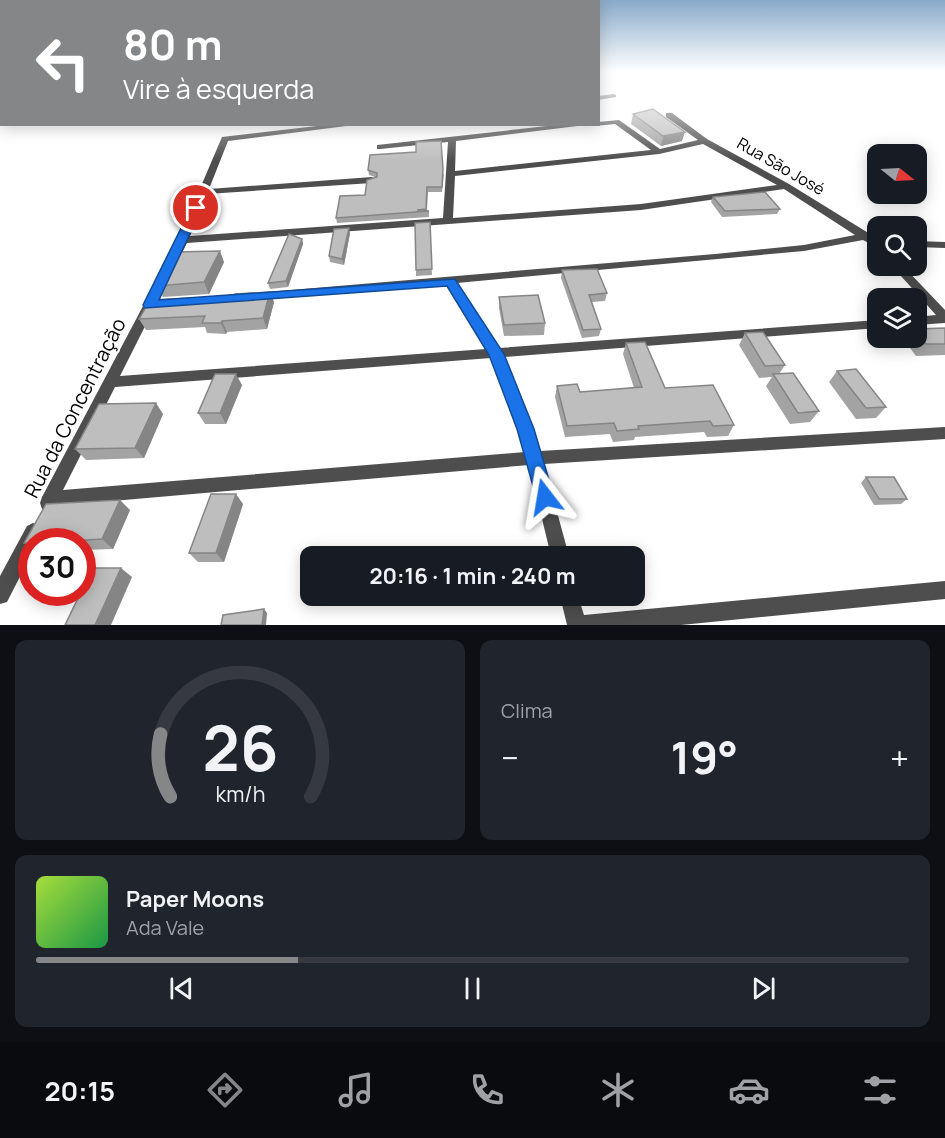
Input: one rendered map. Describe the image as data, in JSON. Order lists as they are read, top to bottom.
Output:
{
  "streets": {
    "street": ["Rua São José", "Rua da Concentração"]
  },
  "north": "right",
  "page": {
    "turn": ["80 m", "Vire à esquerda"],
    "limit": "30",
    "trip": "20:16 · 1 min · 240 m",
    "tile": "Clima",
    "heat": ["−", "19°", "+"],
    "song": ["Paper Moons", "Ada Vale"],
    "tabs": "20:15",
    "gauge": ["26", "km/h"]
  }
}
